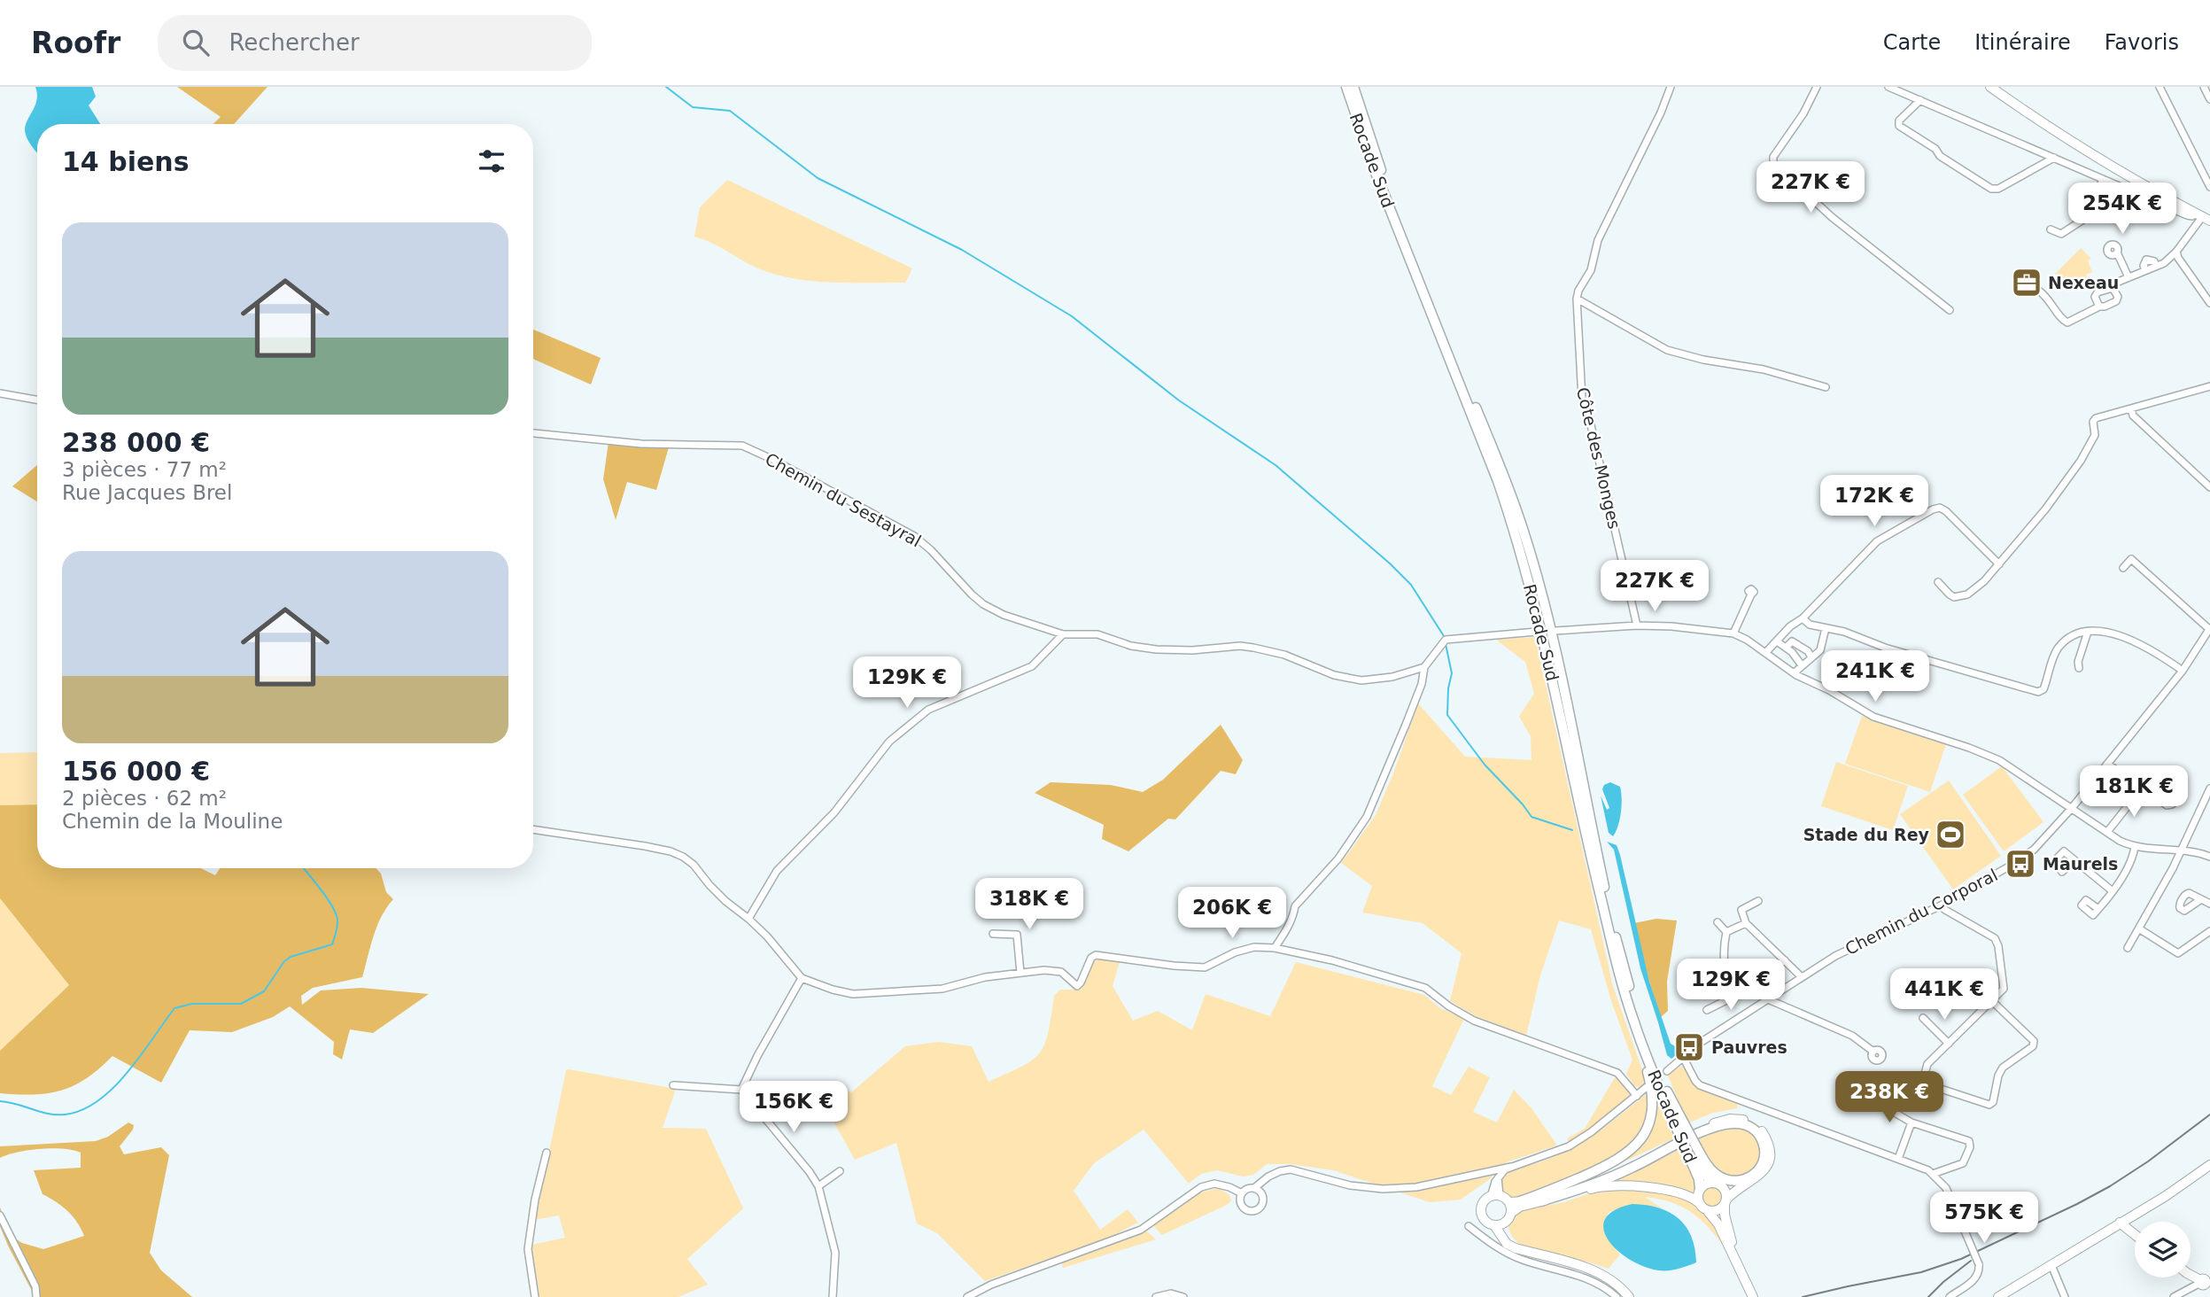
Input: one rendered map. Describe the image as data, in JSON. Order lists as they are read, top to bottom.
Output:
{
  "streets": {
    "highway": ["Rocade Sud"],
    "street": ["Côte des Monges", "Chemin du Sestayral", "Chemin du Corporal"]
  },
  "places": {
    "office": ["Nexeau"],
    "sports": ["Stade du Rey"],
    "bus stop": ["Maurels", "Pauvres"]
  },
  "page": {
    "header": "Roofr",
    "search": "Rechercher",
    "nav": ["Carte", "Itinéraire", "Favoris"],
    "heading": "14 biens",
    "price": [
      "227K €",
      "254K €",
      "172K €",
      "227K €",
      "241K €",
      "129K €",
      "181K €",
      "318K €",
      "206K €",
      "129K €",
      "441K €",
      "238K €",
      "156K €",
      "575K €"
    ],
    "list": [
      {
        "name": "238 000 €",
        "note": "3 pièces · 77 m² · Rue Jacques Brel"
      },
      {
        "name": "156 000 €",
        "note": "2 pièces · 62 m² · Chemin de la Mouline"
      }
    ]
  }
}
